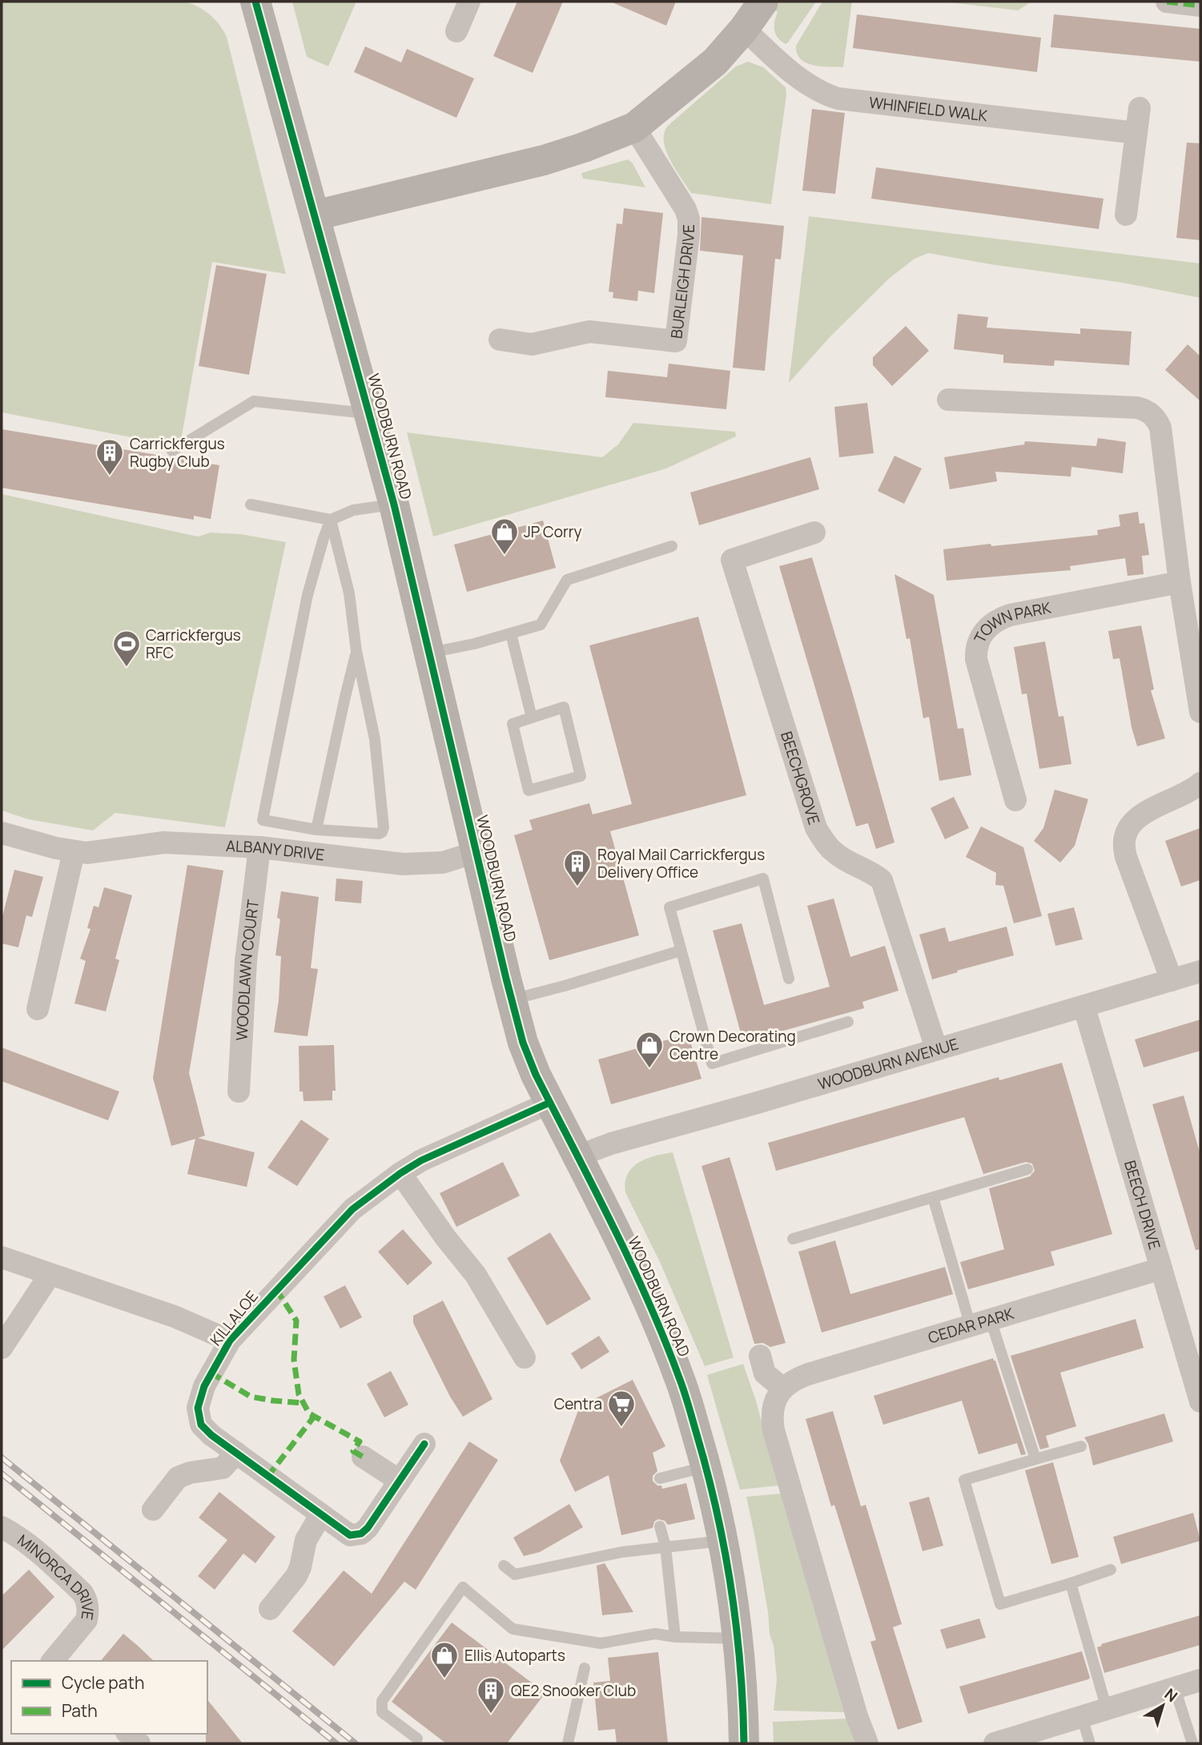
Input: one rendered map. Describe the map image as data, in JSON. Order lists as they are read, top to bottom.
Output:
{
  "streets": {
    "street": [
      "WHINFIELD WALK",
      "BURLEIGH DRIVE",
      "WOODBURN ROAD",
      "TOWN PARK",
      "BEECHGROVE",
      "ALBANY DRIVE",
      "WOODLAWN COURT",
      "WOODBURN AVENUE",
      "BEECH DRIVE",
      "KILLALOE",
      "CEDAR PARK",
      "MINORCA DRIVE"
    ]
  },
  "crossings": [
    ["WOODBURN ROAD", "ALBANY DRIVE"],
    ["WOODBURN ROAD", "WOODBURN AVENUE"],
    ["WOODBURN ROAD", "KILLALOE"],
    ["BEECHGROVE", "WOODBURN AVENUE"],
    ["ALBANY DRIVE", "WOODLAWN COURT"],
    ["WOODBURN AVENUE", "BEECH DRIVE"],
    ["BEECH DRIVE", "CEDAR PARK"]
  ],
  "places": {
    "building": ["Carrickfergus Rugby Club", "Royal Mail Carrickfergus Delivery Office", "QE2 Snooker Club"],
    "shop": ["JP Corry", "Crown Decorating Centre", "Ellis Autoparts"],
    "sports": ["Carrickfergus RFC"],
    "supermarket": ["Centra"]
  },
  "legend": ["Cycle path", "Path"],
  "north": "top right"
}
